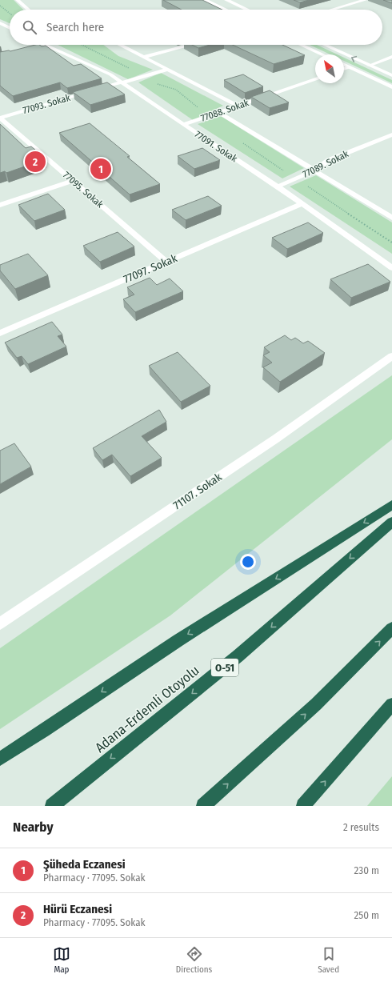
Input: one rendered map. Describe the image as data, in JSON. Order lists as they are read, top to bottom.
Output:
{
  "streets": {
    "highway": ["O-51", "Adana-Erdemli Otoyolu"],
    "street": [
      "77093. Sokak",
      "77088. Sokak",
      "77091. Sokak",
      "77089. Sokak",
      "77095. Sokak",
      "77097. Sokak",
      "71107. Sokak"
    ]
  },
  "crossings": [
    ["77093. Sokak", "77091. Sokak"],
    ["77093. Sokak", "77095. Sokak"],
    ["77088. Sokak", "77091. Sokak"],
    ["77091. Sokak", "77089. Sokak"],
    ["77091. Sokak", "77097. Sokak"],
    ["77095. Sokak", "77097. Sokak"]
  ],
  "north": "top left",
  "page": {
    "search": "Search here",
    "pins": ["2", "1"],
    "heading": ["Nearby", "2 results"],
    "list": [
      {
        "mark": "1",
        "name": "Şüheda Eczanesi",
        "note": "Pharmacy · 77095. Sokak",
        "value": "230 m"
      },
      {
        "mark": "2",
        "name": "Hürü Eczanesi",
        "note": "Pharmacy · 77095. Sokak",
        "value": "250 m"
      }
    ],
    "nav": ["Map", "Directions", "Saved"]
  }
}
